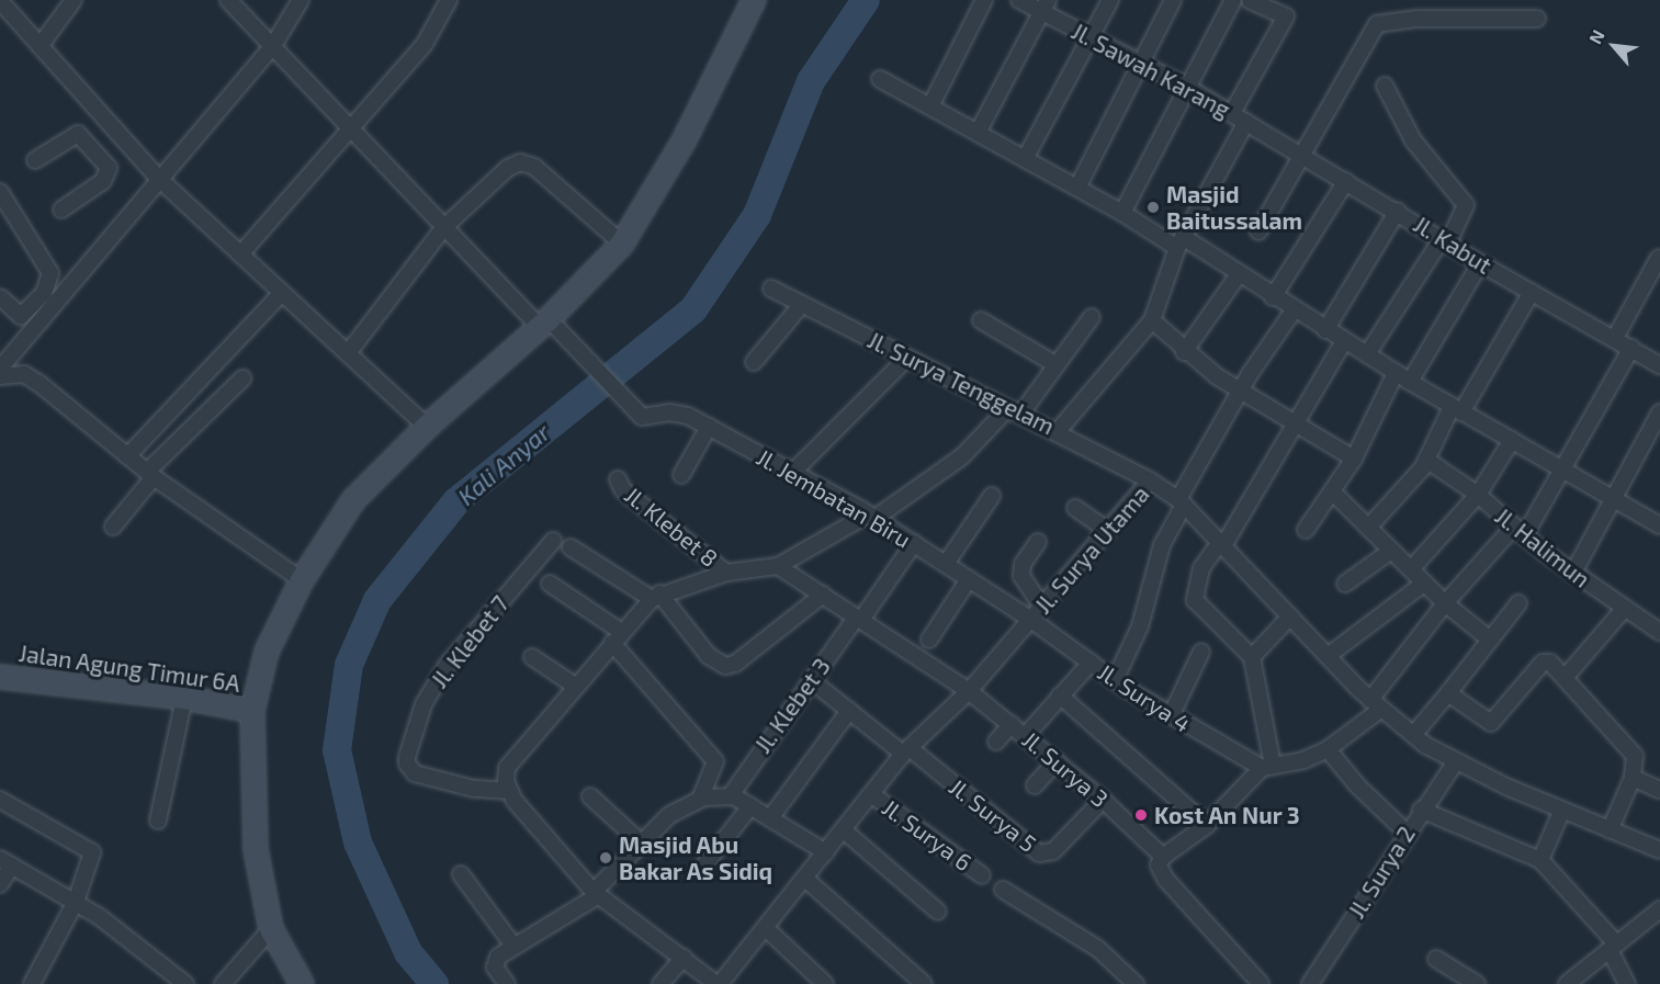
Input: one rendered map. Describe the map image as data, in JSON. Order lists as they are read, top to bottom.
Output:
{
  "streets": {
    "street": [
      "Jl. Sawah Karang",
      "Jl. Kabut",
      "Jl. Surya Tenggelam",
      "Jl. Jembatan Biru",
      "Jl. Klebet 8",
      "Jl. Halimun",
      "Jl. Surya Utama",
      "Jl. Klebet 7",
      "Jalan Agung Timur 6A",
      "Jl. Surya 4",
      "Jl. Klebet 3",
      "Jl. Surya 3",
      "Jl. Surya 5",
      "Jl. Surya 6",
      "Jl. Surya 2"
    ]
  },
  "crossings": [
    ["Jl. Sawah Karang", "Jl. Kabut"],
    ["Jl. Surya Tenggelam", "Jl. Surya Utama"],
    ["Jl. Jembatan Biru", "Jl. Surya Utama"],
    ["Jl. Jembatan Biru", "Jl. Surya 4"],
    ["Jl. Jembatan Biru", "Jl. Klebet 3"],
    ["Jl. Surya Utama", "Jl. Surya 4"],
    ["Jl. Surya Utama", "Jl. Surya 3"],
    ["Jl. Surya Utama", "Jl. Surya 5"],
    ["Jl. Surya Utama", "Jl. Surya 6"],
    ["Jl. Surya Utama", "Jl. Surya 2"],
    ["Jl. Klebet 3", "Jl. Surya 3"],
    ["Jl. Klebet 3", "Jl. Surya 5"],
    ["Jl. Surya 3", "Jl. Surya 5"]
  ],
  "water": ["Kali Anyar"],
  "places": ["Masjid Baitussalam", "Kost An Nur 3", "Masjid Abu Bakar As Sidiq"],
  "north": "top left"
}
